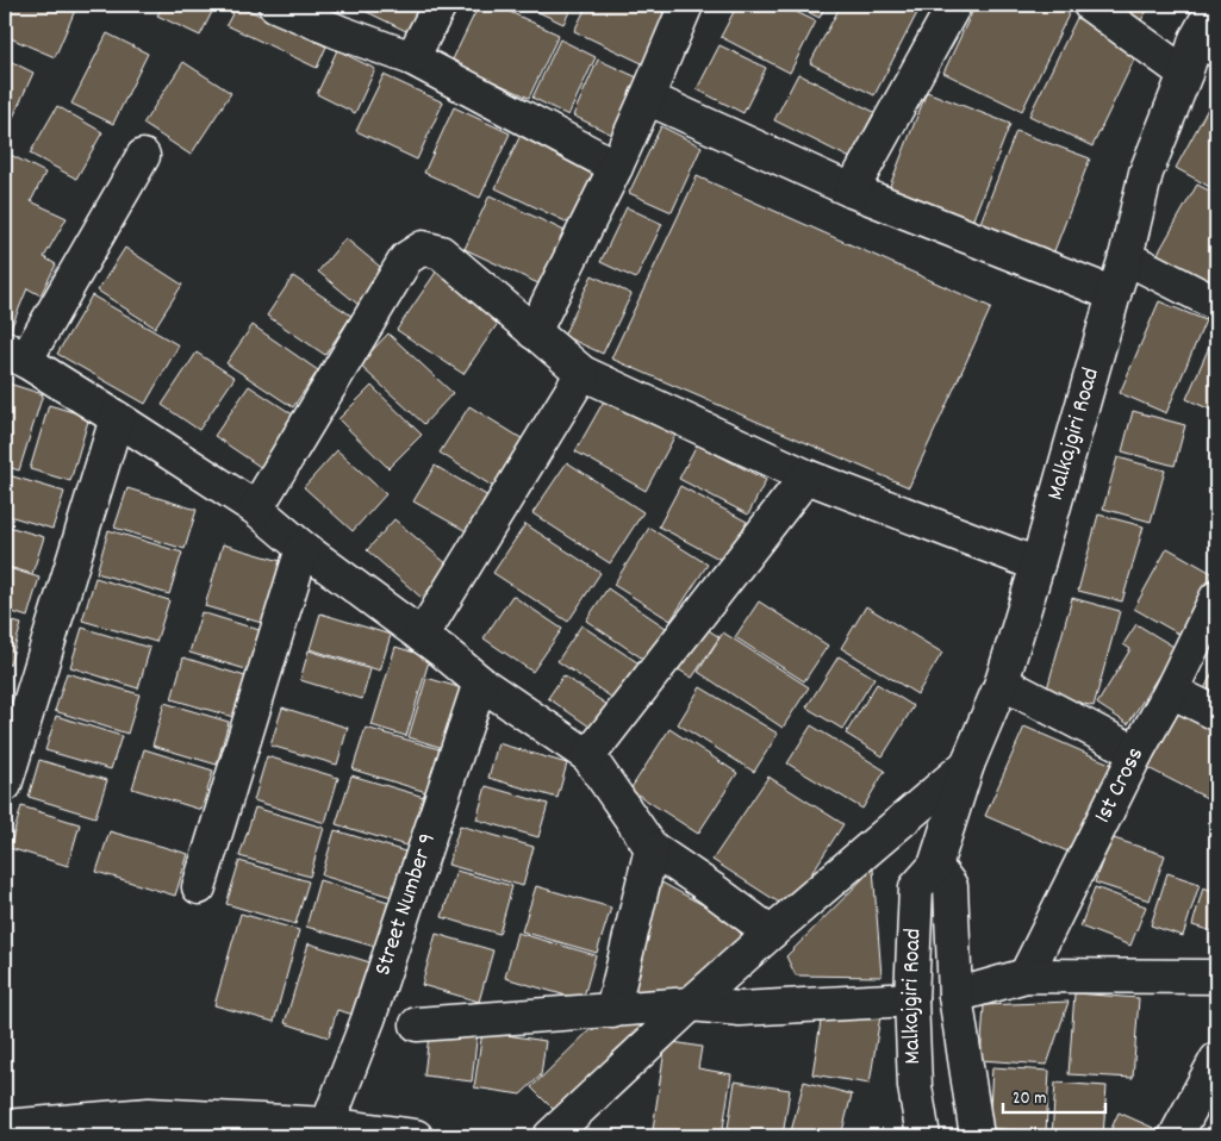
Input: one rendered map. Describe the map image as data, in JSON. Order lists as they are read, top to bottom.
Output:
{
  "streets": {
    "street": ["Malkajgiri Road", "1st Cross", "Street Number 9"]
  },
  "scale_bar": "20 m"
}
